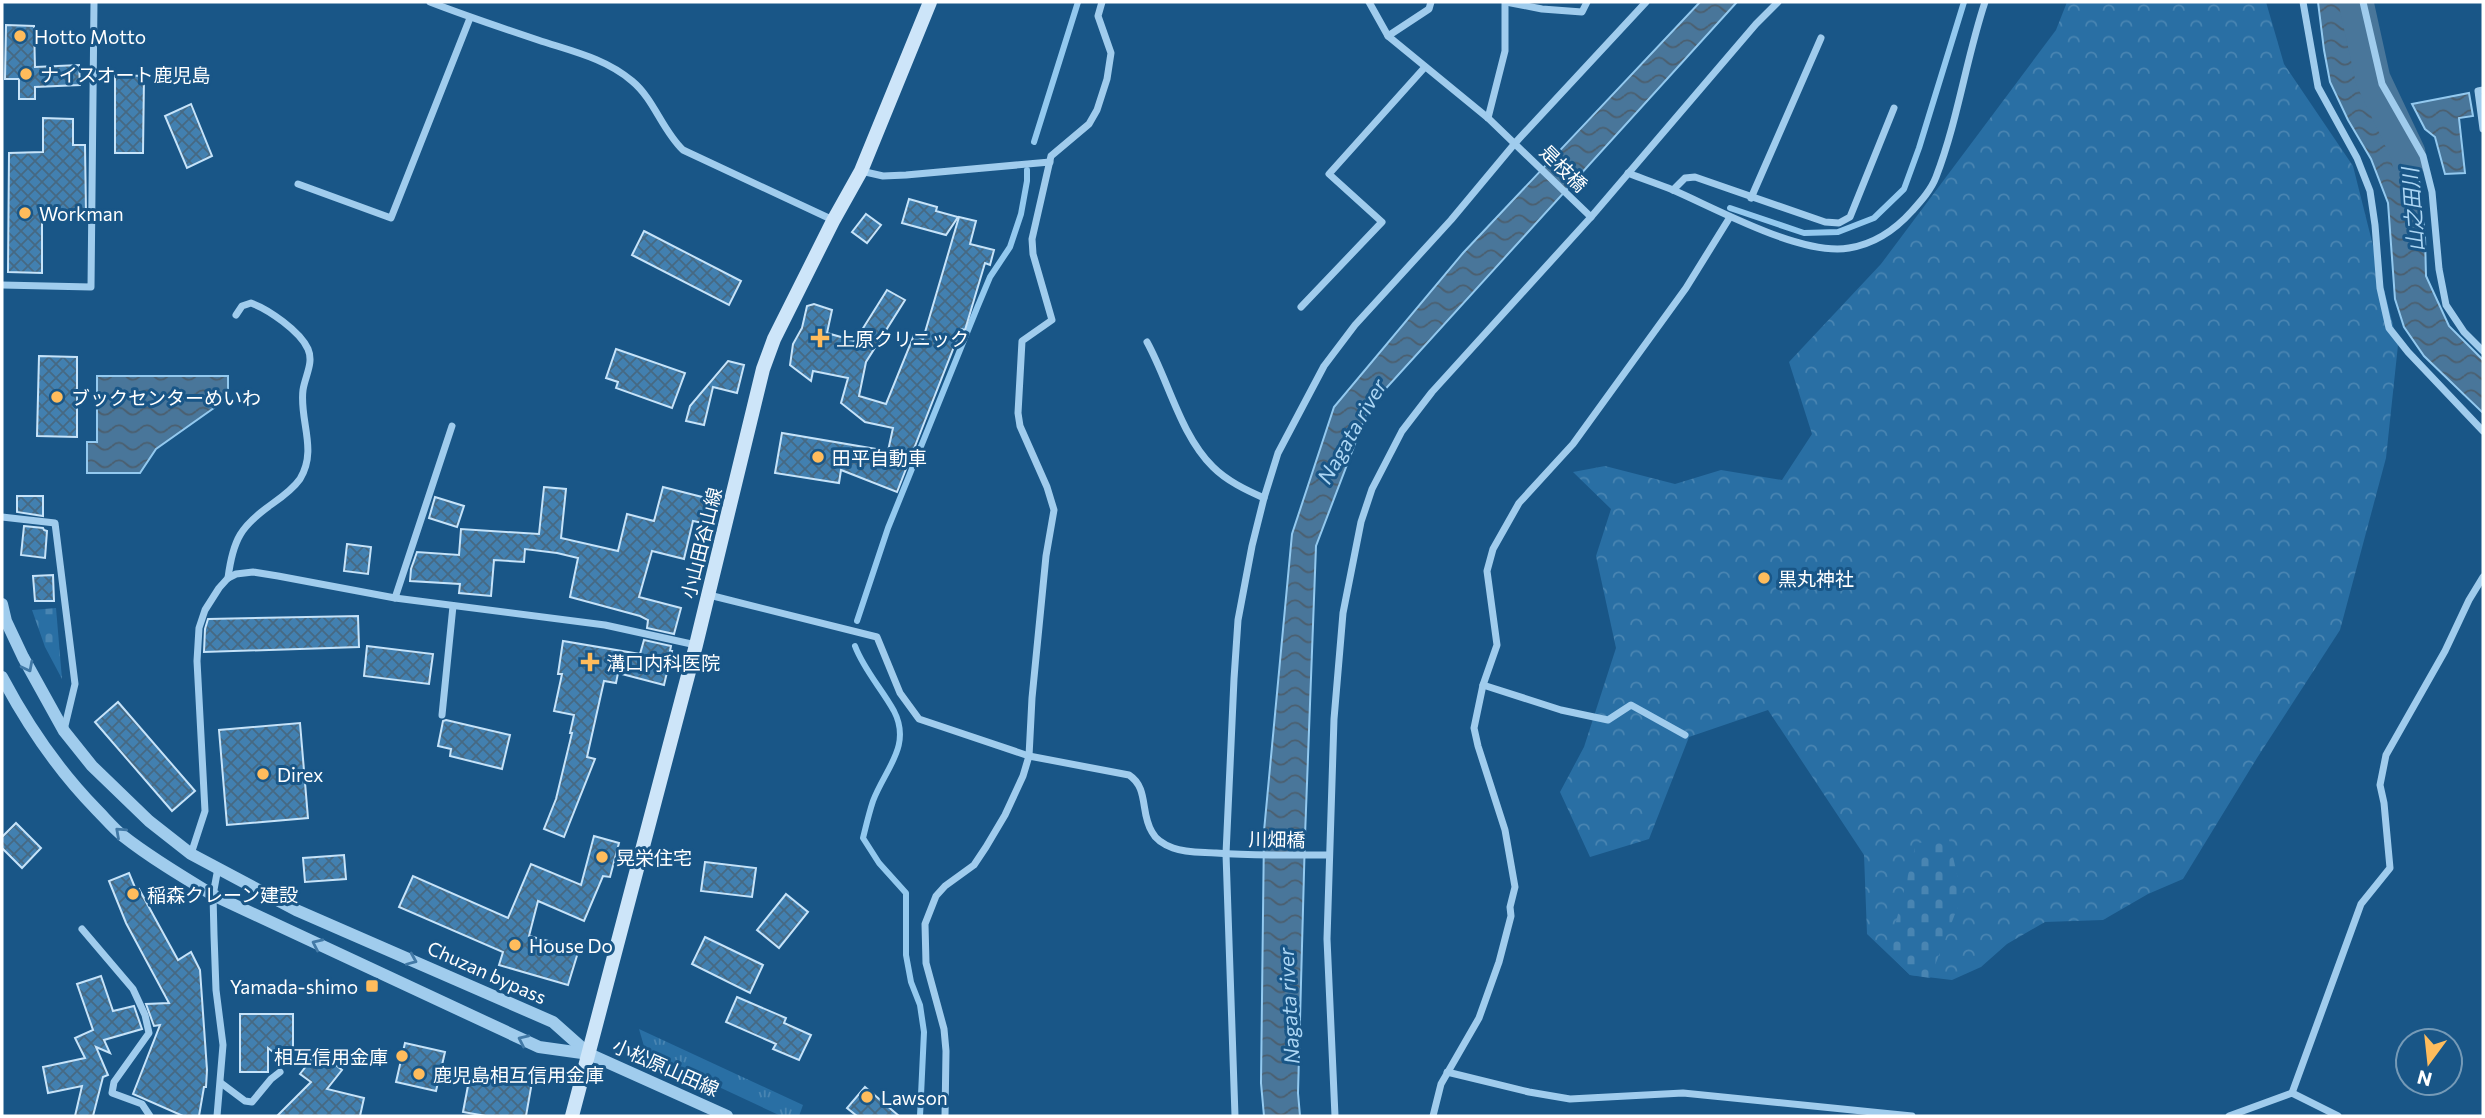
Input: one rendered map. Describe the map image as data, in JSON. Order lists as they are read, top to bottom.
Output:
{
  "streets": {
    "main road": ["小山田谷山線"],
    "street": [
      "是枝橋",
      "川畑橋",
      "Chuzan bypass",
      "小松原山田線"
    ]
  },
  "crossings": [
    ["小山田谷山線", "川畑橋"],
    ["小山田谷山線", "Chuzan bypass"],
    ["小山田谷山線", "小松原山田線"],
    ["Chuzan bypass", "小松原山田線"]
  ],
  "water": ["山之田川", "Nagata river"],
  "places": {
    "other": [
      "Hotto Motto",
      "ナイスオート鹿児島",
      "Workman",
      "ブックセンターめいわ",
      "田平自動車",
      "黒丸神社",
      "Direx",
      "晃栄住宅",
      "稲森クレーン建設",
      "House Do",
      "相互信用金庫",
      "鹿児島相互信用金庫",
      "Lawson"
    ],
    "health": ["上原クリニック", "溝口内科医院"],
    "transit": ["Yamada-shimo"]
  },
  "north": "bottom"
}
